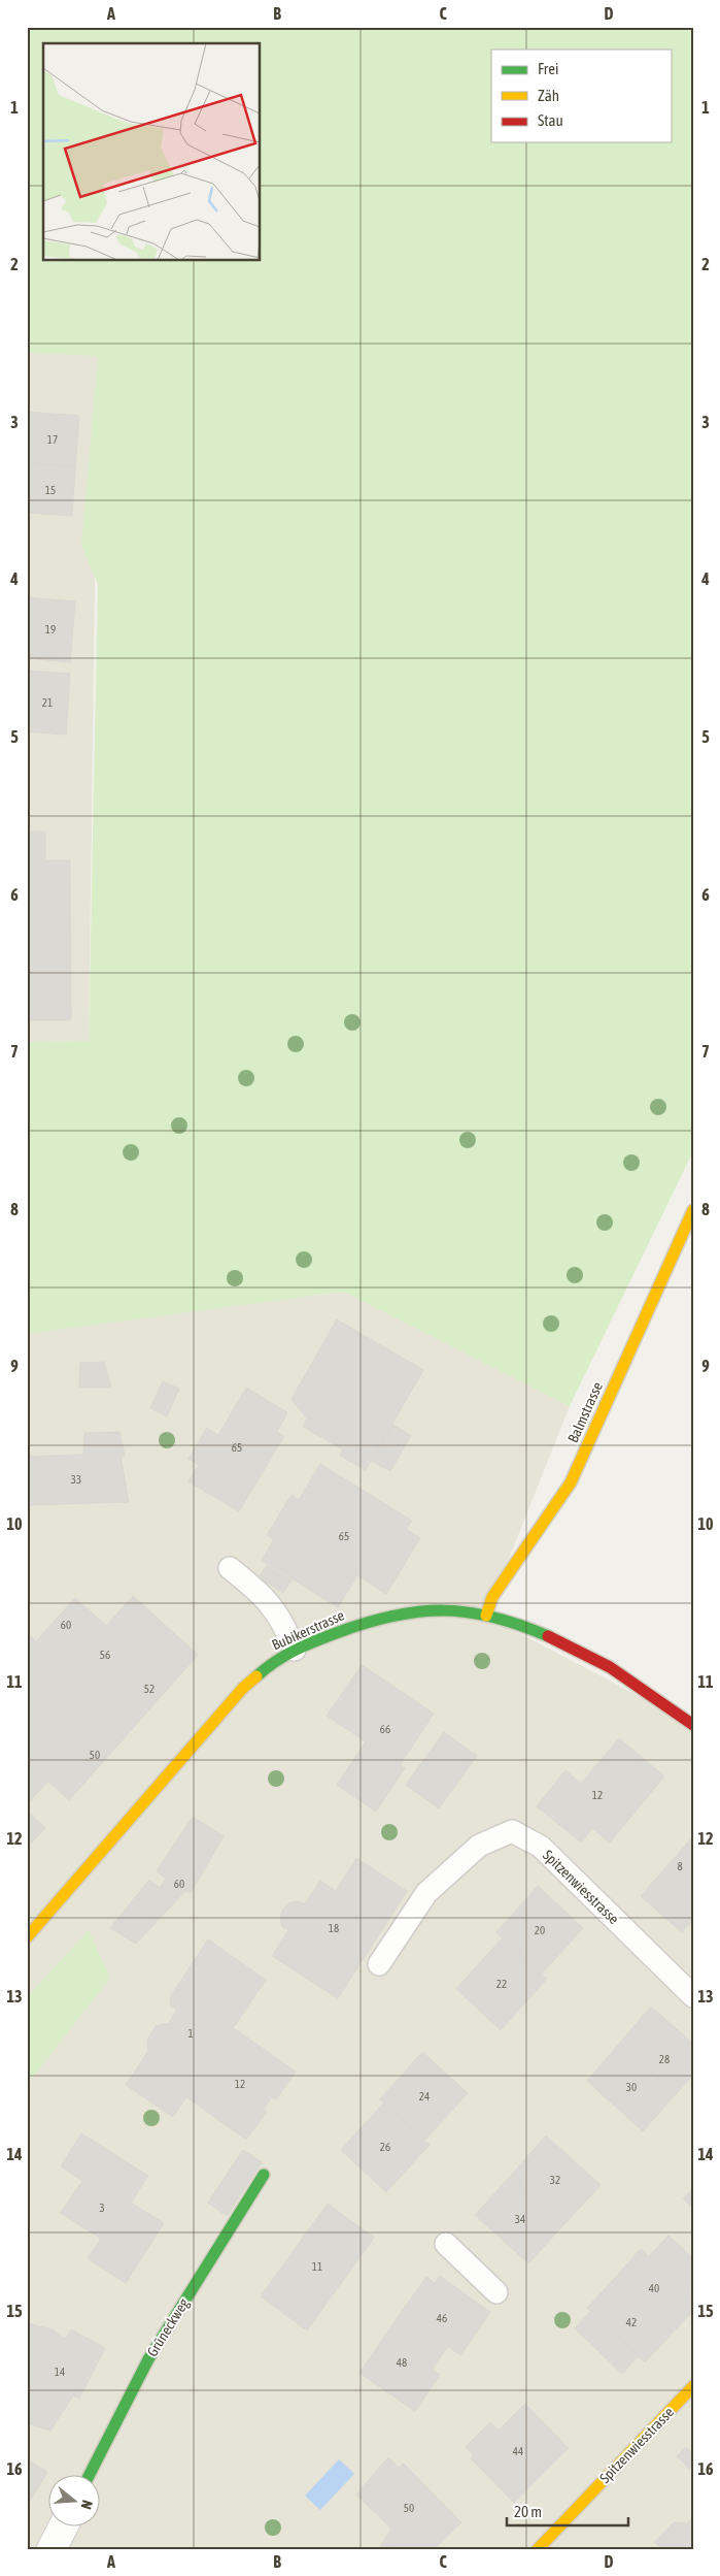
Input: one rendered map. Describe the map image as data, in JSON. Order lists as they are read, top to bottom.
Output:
{
  "streets": {
    "street": [
      "Balmstrasse",
      "Bubikerstrasse",
      "Spitzenwiesstrasse",
      "Grüneckweg"
    ]
  },
  "crossings": [
    ["Balmstrasse", "Bubikerstrasse"]
  ],
  "house_numbers": [
    "17",
    "15",
    "19",
    "21",
    "65",
    "33",
    "65",
    "60",
    "56",
    "52",
    "66",
    "50",
    "12",
    "8",
    "60",
    "18",
    "20",
    "22",
    "1",
    "28",
    "12",
    "30",
    "24",
    "26",
    "32",
    "3",
    "34",
    "11",
    "40",
    "46",
    "42",
    "48",
    "14",
    "44",
    "50"
  ],
  "legend": ["Frei", "Zäh", "Stau"],
  "scale_bar": "20 m",
  "north": "right",
  "grid": {
    "columns": [
      "A",
      "B",
      "C",
      "D"
    ],
    "rows": [
      "1",
      "2",
      "3",
      "4",
      "5",
      "6",
      "7",
      "8",
      "9",
      "10",
      "11",
      "12",
      "13",
      "14",
      "15",
      "16"
    ]
  }
}
